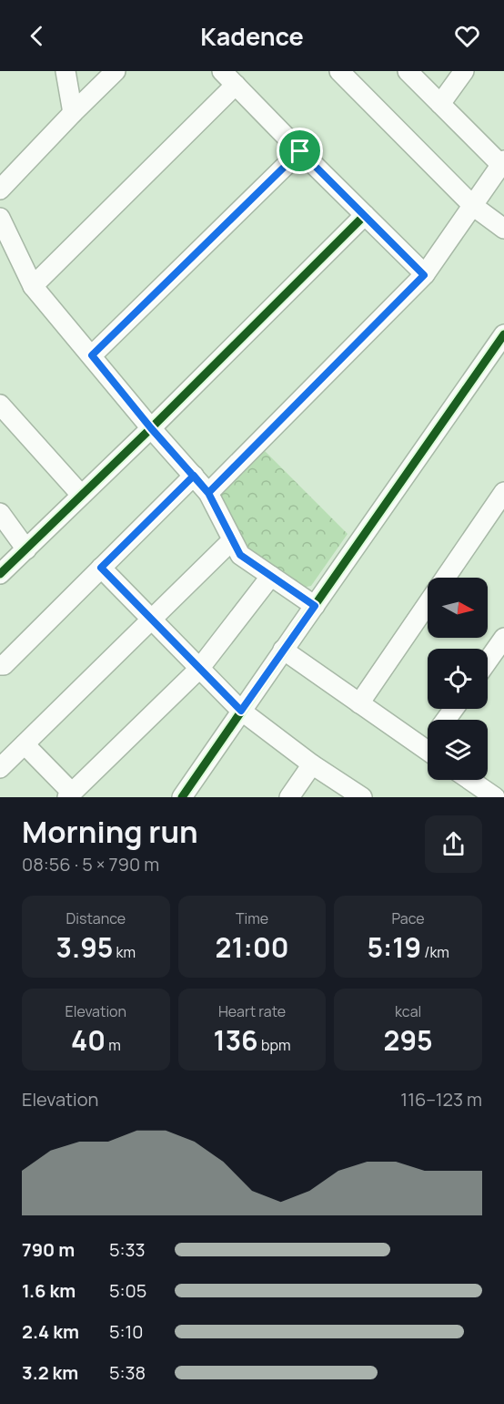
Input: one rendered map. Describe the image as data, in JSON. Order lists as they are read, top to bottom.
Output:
{
  "north": "right",
  "page": {
    "header": "Kadence",
    "heading": ["Morning run", "08:56 · 5 × 790 m"],
    "stats": [
      ["Distance", "3.95 km"],
      ["Time", "21:00"],
      ["Pace", "5:19 /km"],
      ["Elevation", "40 m"],
      ["Heart rate", "136 bpm"],
      ["kcal", "295"]
    ],
    "chart": ["Elevation", "116–123 m"],
    "list": [
      {
        "name": "790 m",
        "note": "5:33"
      },
      {
        "name": "1.6 km",
        "note": "5:05"
      },
      {
        "name": "2.4 km",
        "note": "5:10"
      },
      {
        "name": "3.2 km",
        "note": "5:38"
      }
    ]
  }
}
